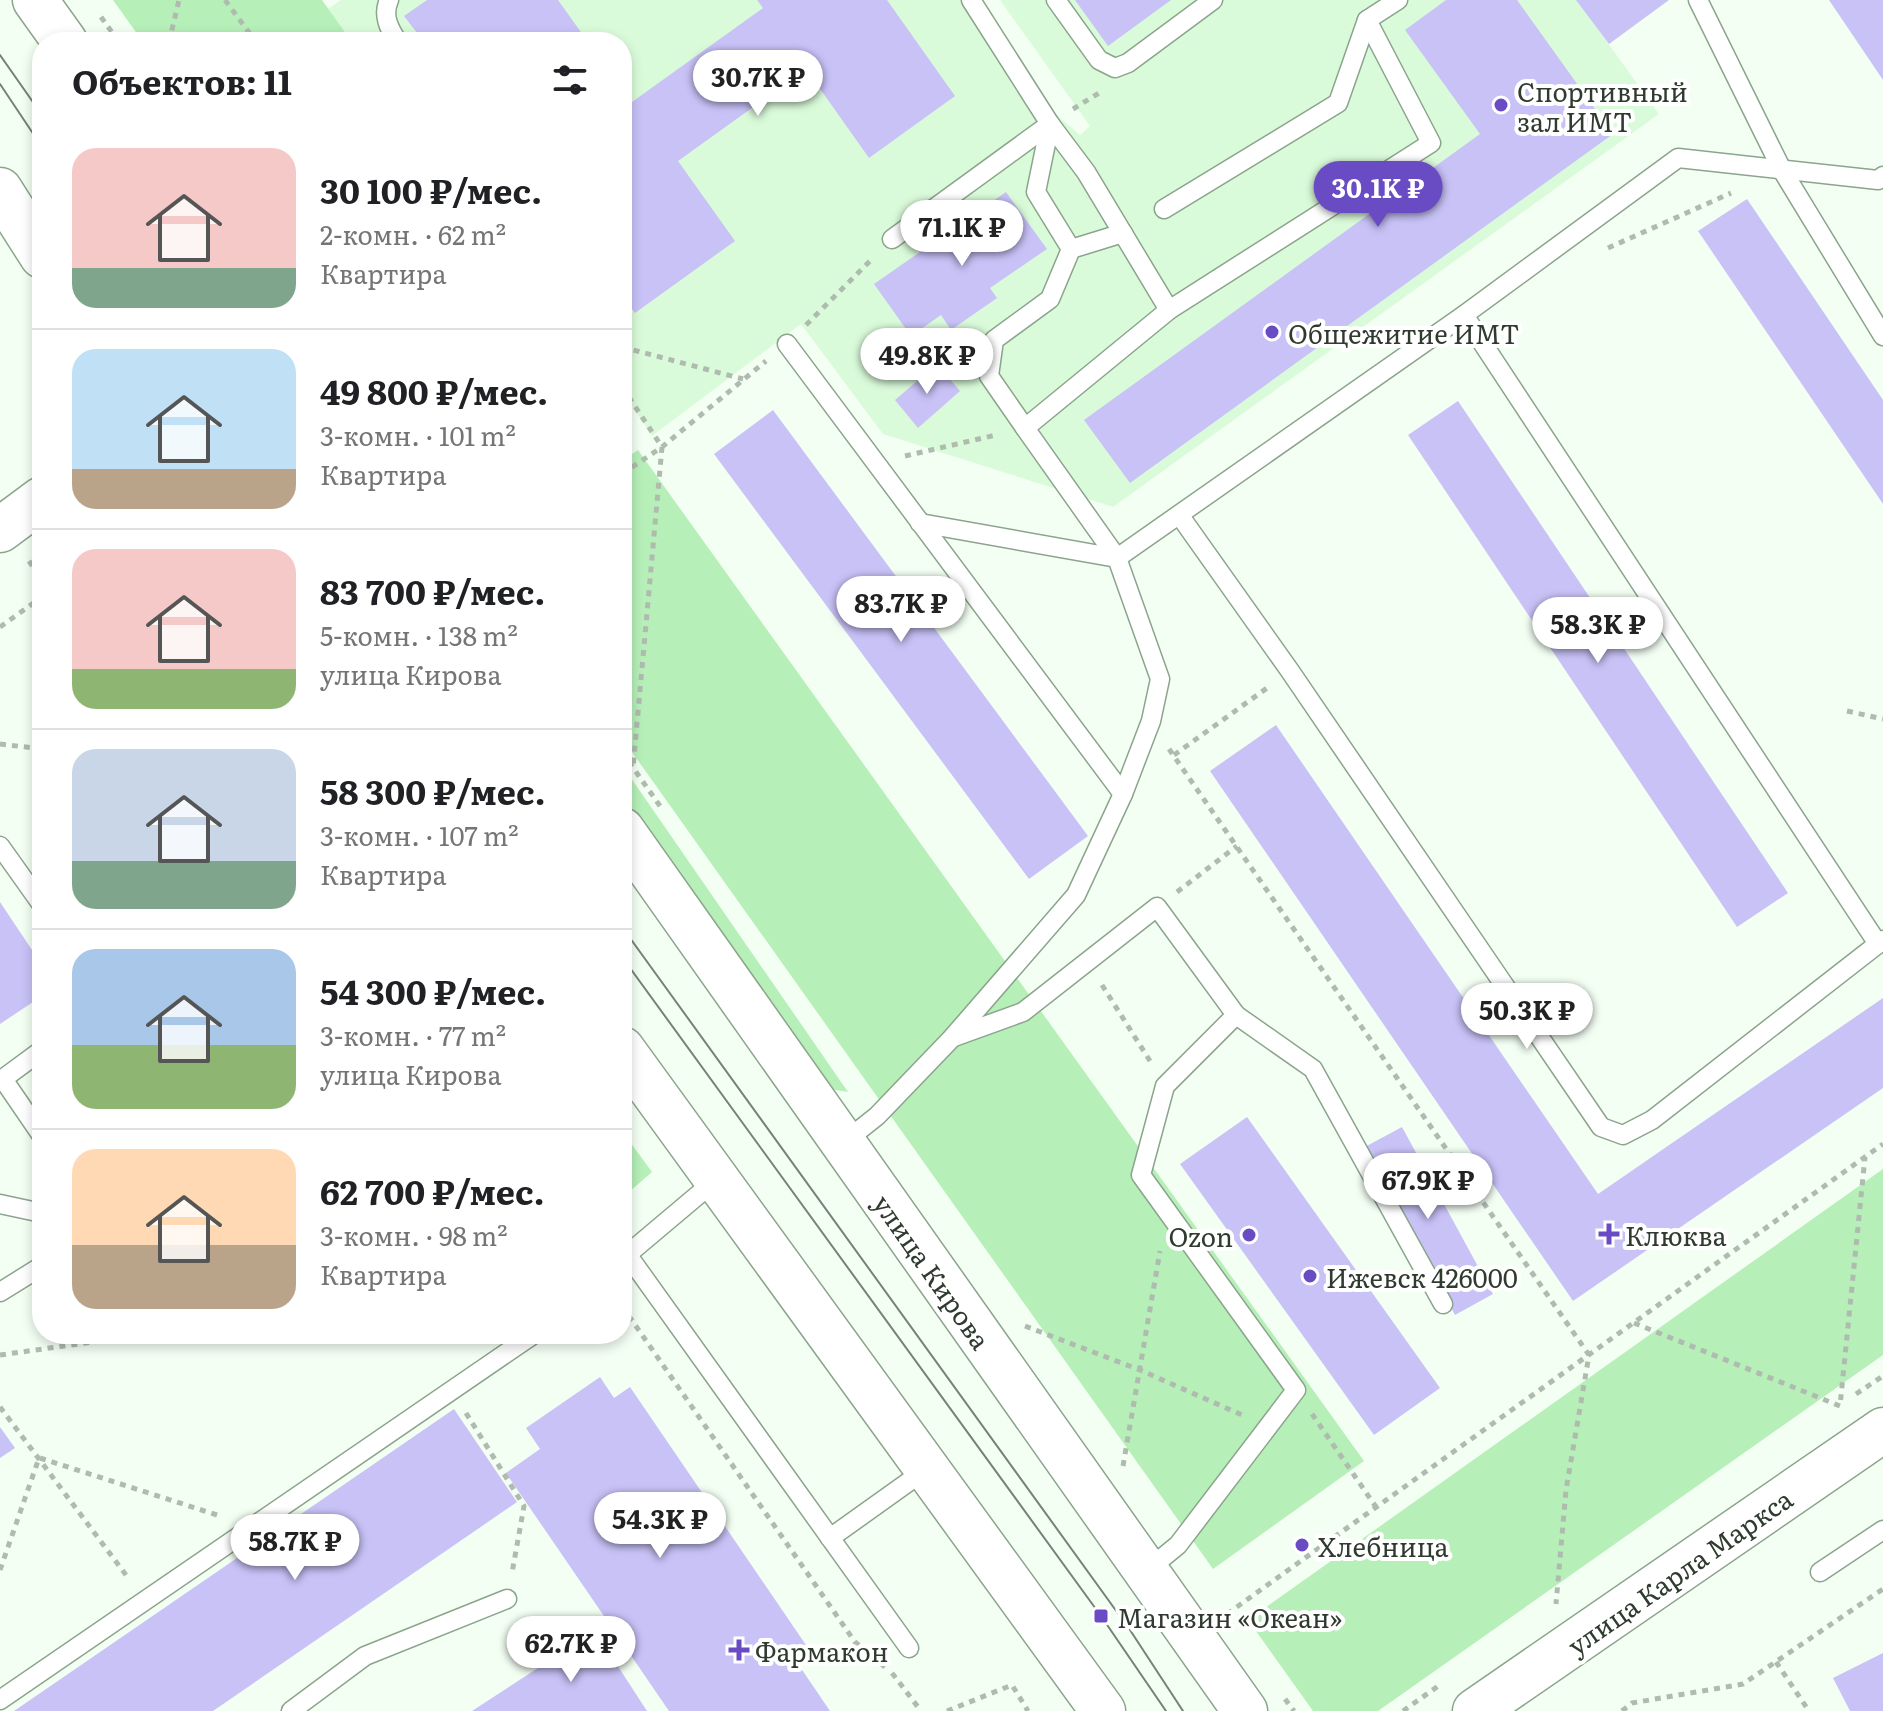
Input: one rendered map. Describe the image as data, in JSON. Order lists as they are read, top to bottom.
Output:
{
  "streets": {
    "main road": ["улица Кирова", "улица Карла Маркса"]
  },
  "places": {
    "other": [
      "Спортивный зал ИМТ",
      "Общежитие ИМТ",
      "Ozon",
      "Ижевск 426000",
      "Хлебница"
    ],
    "health": ["Клюква", "Фармакон"],
    "transit": ["Магазин «Океан»"]
  },
  "page": {
    "heading": "Объектов: 11",
    "price": [
      "30.7K ₽",
      "30.1K ₽",
      "71.1K ₽",
      "49.8K ₽",
      "83.7K ₽",
      "58.3K ₽",
      "50.3K ₽",
      "67.9K ₽",
      "54.3K ₽",
      "58.7K ₽",
      "62.7K ₽"
    ],
    "list": [
      {
        "name": "30 100 ₽/мес.",
        "note": "2-комн. · 62 m² · Квартира"
      },
      {
        "name": "49 800 ₽/мес.",
        "note": "3-комн. · 101 m² · Квартира"
      },
      {
        "name": "83 700 ₽/мес.",
        "note": "5-комн. · 138 m² · улица Кирова"
      },
      {
        "name": "58 300 ₽/мес.",
        "note": "3-комн. · 107 m² · Квартира"
      },
      {
        "name": "54 300 ₽/мес.",
        "note": "3-комн. · 77 m² · улица Кирова"
      },
      {
        "name": "62 700 ₽/мес.",
        "note": "3-комн. · 98 m² · Квартира"
      }
    ]
  }
}
